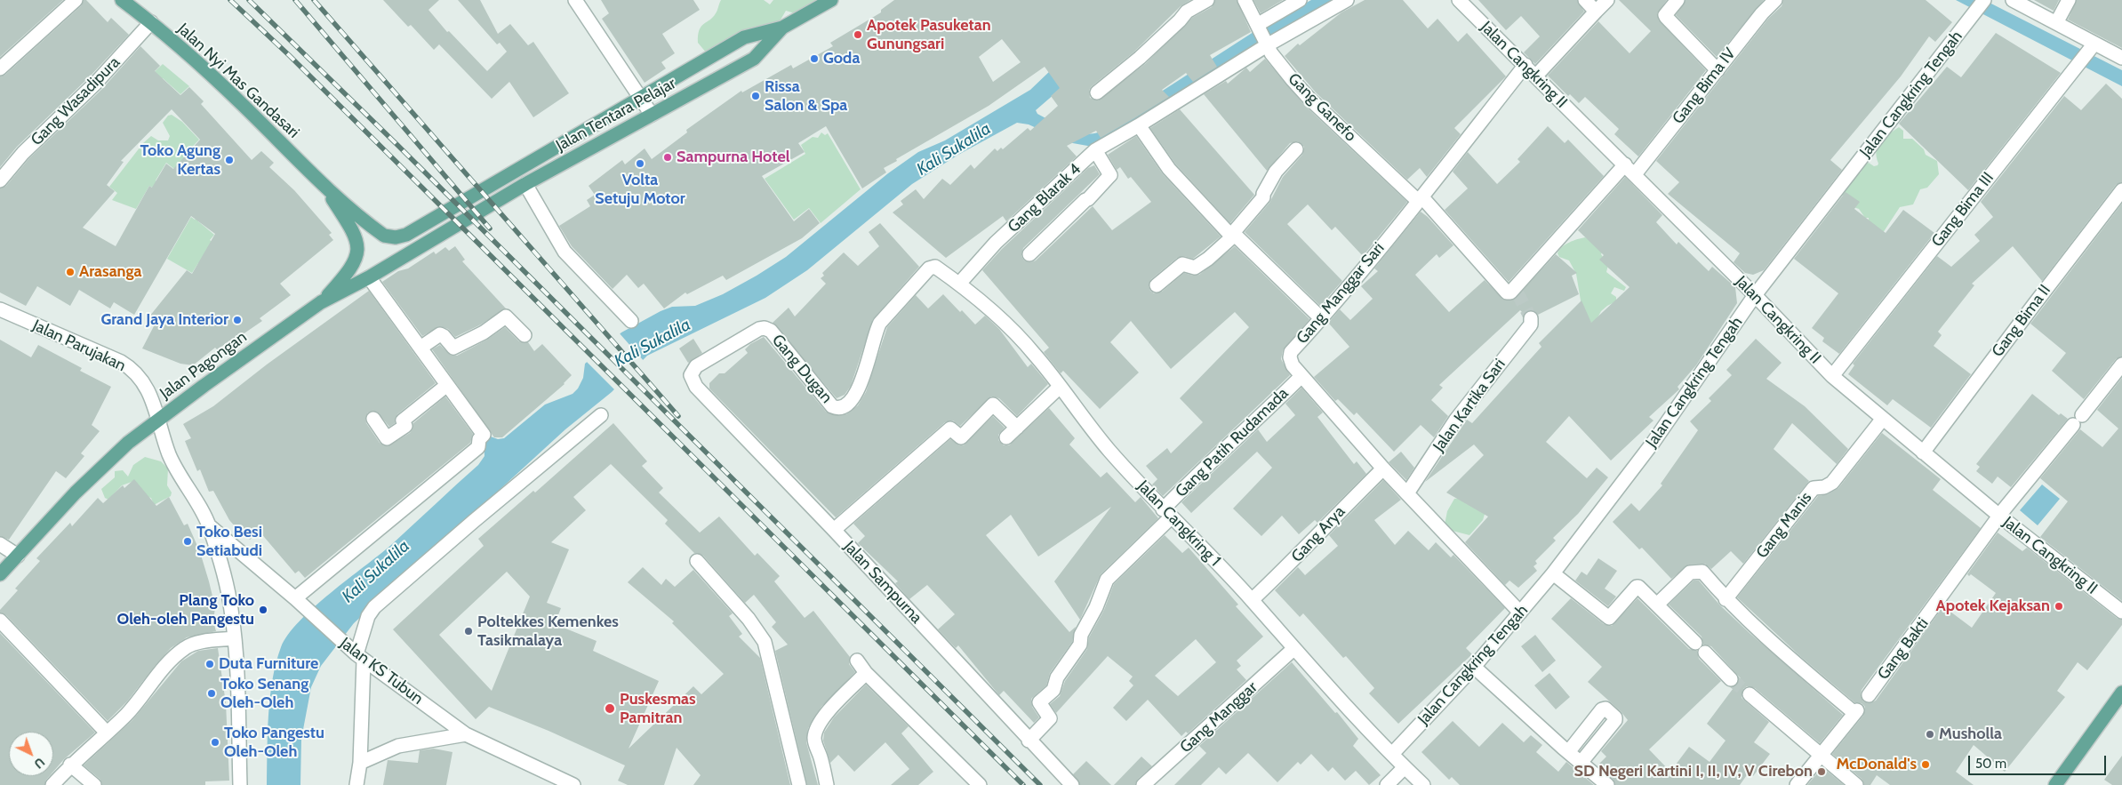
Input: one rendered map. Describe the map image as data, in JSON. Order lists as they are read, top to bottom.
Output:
{
  "streets": {
    "main road": ["Jalan Nyi Mas Gandasari", "Jalan Tentara Pelajar", "Jalan Pagongan"],
    "street": [
      "Jalan Cangkring II",
      "Gang Bima IV",
      "Jalan Cangkring Tengah",
      "Gang Wasadipura",
      "Gang Ganefo",
      "Gang Blarak 4",
      "Gang Bima III",
      "Gang Manggar Sari",
      "Gang Bima II",
      "Jalan Parujakan",
      "Gang Dugan",
      "Jalan Kartika Sari",
      "Gang Patih Rudamada",
      "Jalan Cangkring 1",
      "Gang Manis",
      "Gang Arya",
      "Jalan Sampurna",
      "Gang Bakti",
      "Jalan KS Tubun",
      "Gang Manggar"
    ]
  },
  "crossings": [
    ["Jalan Cangkring II", "Gang Bima IV"],
    ["Jalan Cangkring II", "Jalan Cangkring Tengah"],
    ["Jalan Cangkring II", "Gang Ganefo"],
    ["Jalan Cangkring II", "Gang Bima III"],
    ["Jalan Cangkring II", "Gang Manggar Sari"],
    ["Jalan Cangkring II", "Gang Bima II"],
    ["Jalan Cangkring II", "Gang Manis"],
    ["Jalan Cangkring II", "Gang Bakti"],
    ["Jalan Nyi Mas Gandasari", "Gang Wasadipura"],
    ["Jalan Nyi Mas Gandasari", "Jalan Tentara Pelajar"],
    ["Jalan Nyi Mas Gandasari", "Jalan Pagongan"],
    ["Gang Bima IV", "Gang Ganefo"],
    ["Jalan Cangkring Tengah", "Gang Manggar Sari"],
    ["Jalan Cangkring Tengah", "Jalan Cangkring 1"],
    ["Gang Ganefo", "Gang Blarak 4"],
    ["Gang Ganefo", "Gang Manggar Sari"],
    ["Jalan Tentara Pelajar", "Jalan Pagongan"],
    ["Gang Blarak 4", "Jalan Cangkring 1"],
    ["Gang Manggar Sari", "Jalan Kartika Sari"],
    ["Gang Manggar Sari", "Gang Patih Rudamada"],
    ["Gang Manggar Sari", "Gang Arya"],
    ["Jalan Parujakan", "Jalan Pagongan"],
    ["Jalan Parujakan", "Jalan KS Tubun"],
    ["Gang Dugan", "Jalan Cangkring 1"],
    ["Gang Dugan", "Jalan Sampurna"],
    ["Gang Patih Rudamada", "Jalan Cangkring 1"],
    ["Gang Patih Rudamada", "Jalan Sampurna"],
    ["Jalan Cangkring 1", "Gang Arya"],
    ["Jalan Cangkring 1", "Gang Manggar"]
  ],
  "water": ["Kali Sukalila"],
  "places": [
    "Apotek Pasuketan Gunungsari",
    "Goda",
    "Rissa Salon & Spa",
    "Sampurna Hotel",
    "Toko Agung Kertas",
    "Volta Setuju Motor",
    "Arasanga",
    "Grand Jaya Interior",
    "Toko Besi Setiabudi",
    "Apotek Kejaksan",
    "Plang Toko Oleh-oleh Pangestu",
    "Poltekkes Kemenkes Tasikmalaya",
    "Duta Furniture",
    "Toko Senang Oleh-Oleh",
    "Puskesmas Pamitran",
    "Musholla",
    "Toko Pangestu Oleh-Oleh",
    "McDonald's",
    "SD Negeri Kartini I, II, IV, V Cirebon"
  ],
  "scale_bar": "50 m",
  "north": "bottom right"
}
